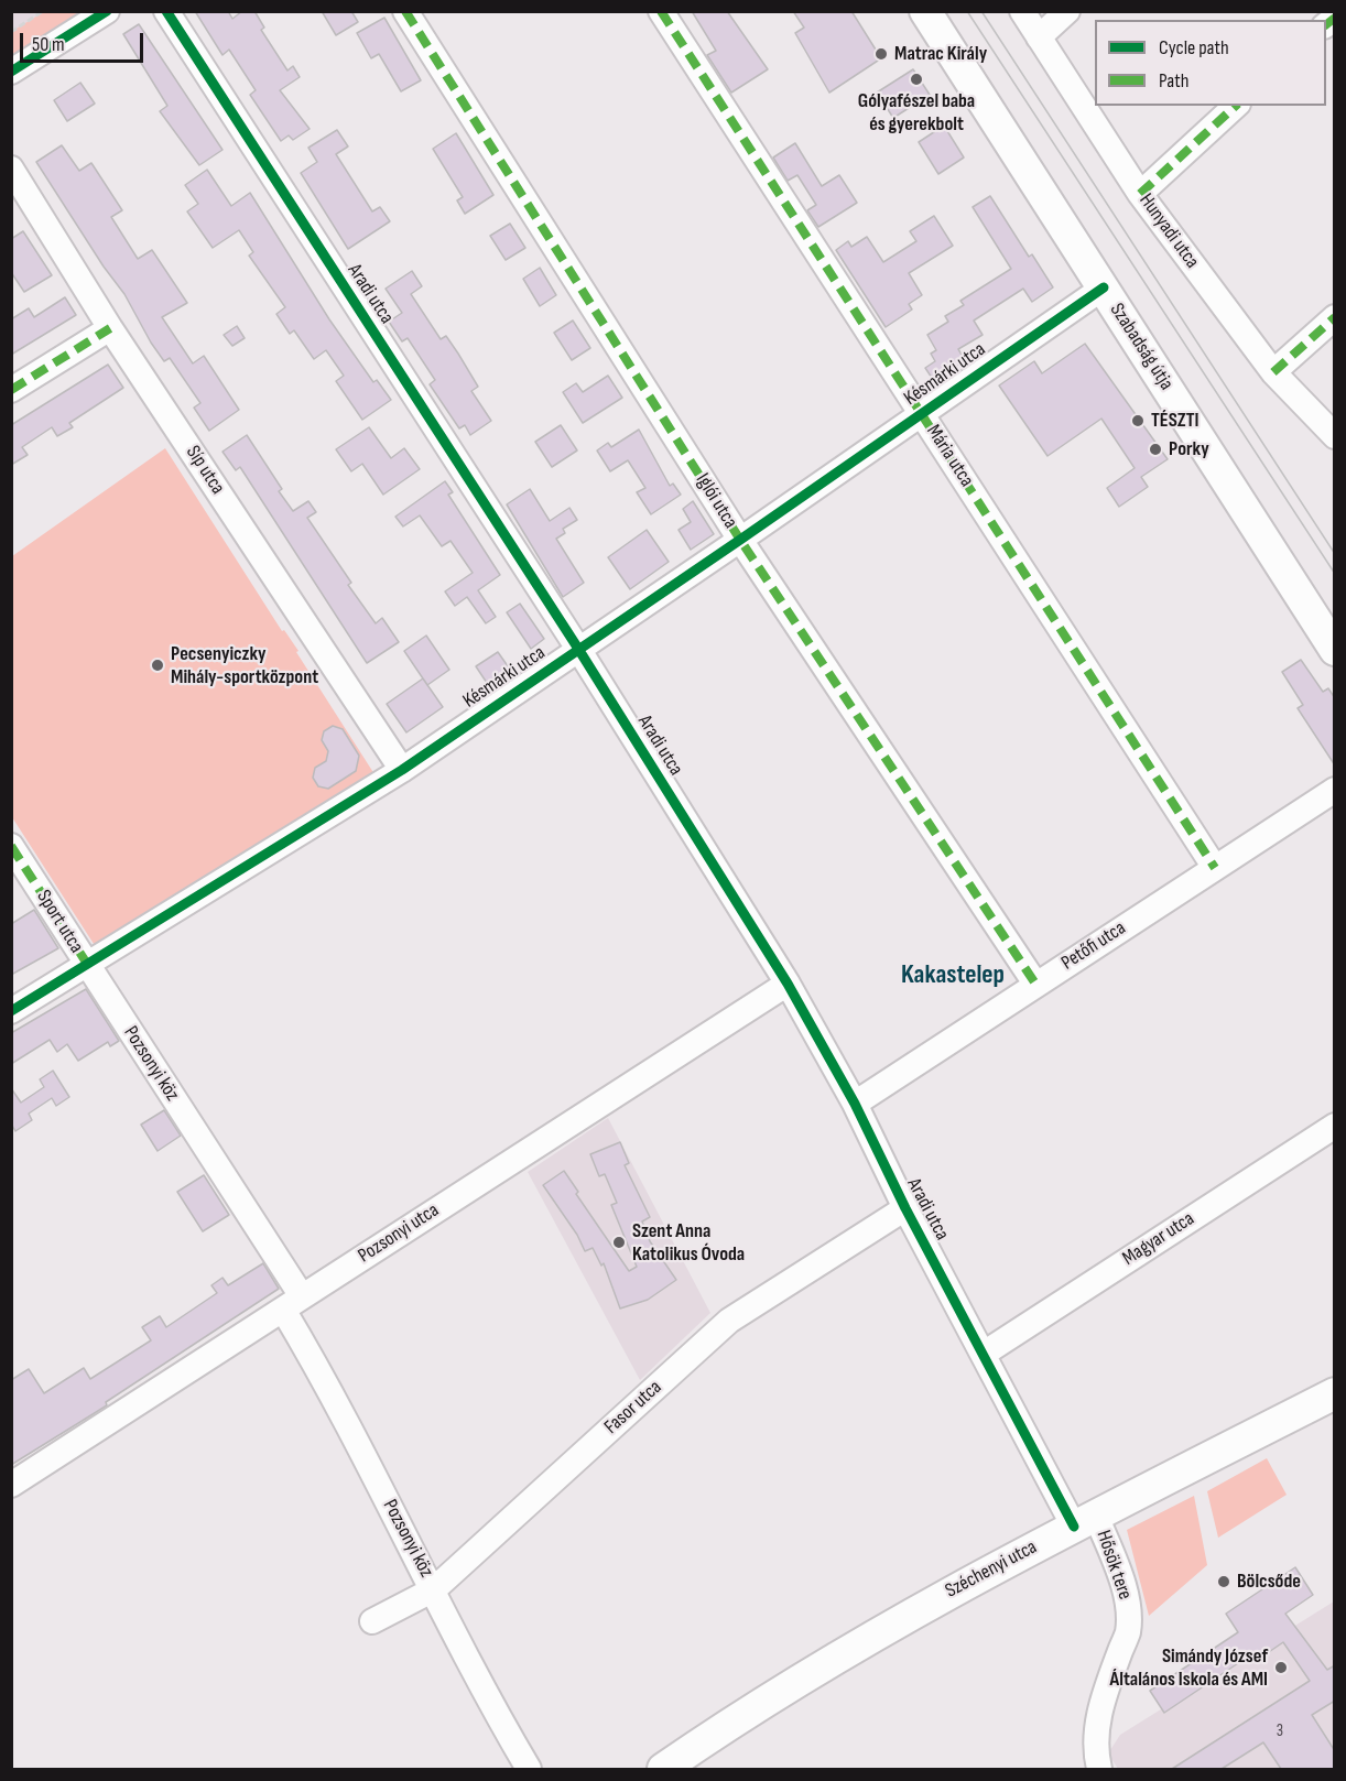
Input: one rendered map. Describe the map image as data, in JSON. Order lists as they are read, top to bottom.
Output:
{
  "streets": {
    "main road": ["Szabadság útja", "Széchenyi utca"],
    "street": [
      "Hunyadi utca",
      "Aradi utca",
      "Késmárki utca",
      "Mária utca",
      "Síp utca",
      "Iglói utca",
      "Sport utca",
      "Petőfi utca",
      "Pozsonyi köz",
      "Pozsonyi utca",
      "Magyar utca",
      "Fasor utca",
      "Hősök tere"
    ]
  },
  "crossings": [
    ["Aradi utca", "Késmárki utca"],
    ["Aradi utca", "Petőfi utca"],
    ["Aradi utca", "Pozsonyi utca"],
    ["Aradi utca", "Magyar utca"],
    ["Aradi utca", "Fasor utca"],
    ["Aradi utca", "Hősök tere"],
    ["Aradi utca", "Széchenyi utca"],
    ["Szabadság útja", "Késmárki utca"],
    ["Késmárki utca", "Mária utca"],
    ["Késmárki utca", "Síp utca"],
    ["Késmárki utca", "Iglói utca"],
    ["Késmárki utca", "Sport utca"],
    ["Késmárki utca", "Pozsonyi köz"],
    ["Mária utca", "Petőfi utca"],
    ["Iglói utca", "Petőfi utca"],
    ["Sport utca", "Pozsonyi köz"],
    ["Pozsonyi köz", "Pozsonyi utca"],
    ["Pozsonyi köz", "Fasor utca"],
    ["Hősök tere", "Széchenyi utca"]
  ],
  "districts": ["Kakastelep"],
  "places": [
    "Matrac Király",
    "Gólyafészel baba és gyerekbolt",
    "TÉSZTI",
    "Porky",
    "Pecsenyiczky Mihály-sportközpont",
    "Szent Anna Katolikus Óvoda",
    "Bölcsőde",
    "Simándy József Általános Iskola és AMI"
  ],
  "house_numbers": ["3"],
  "legend": ["Cycle path", "Path"],
  "scale_bar": "50 m"
}
